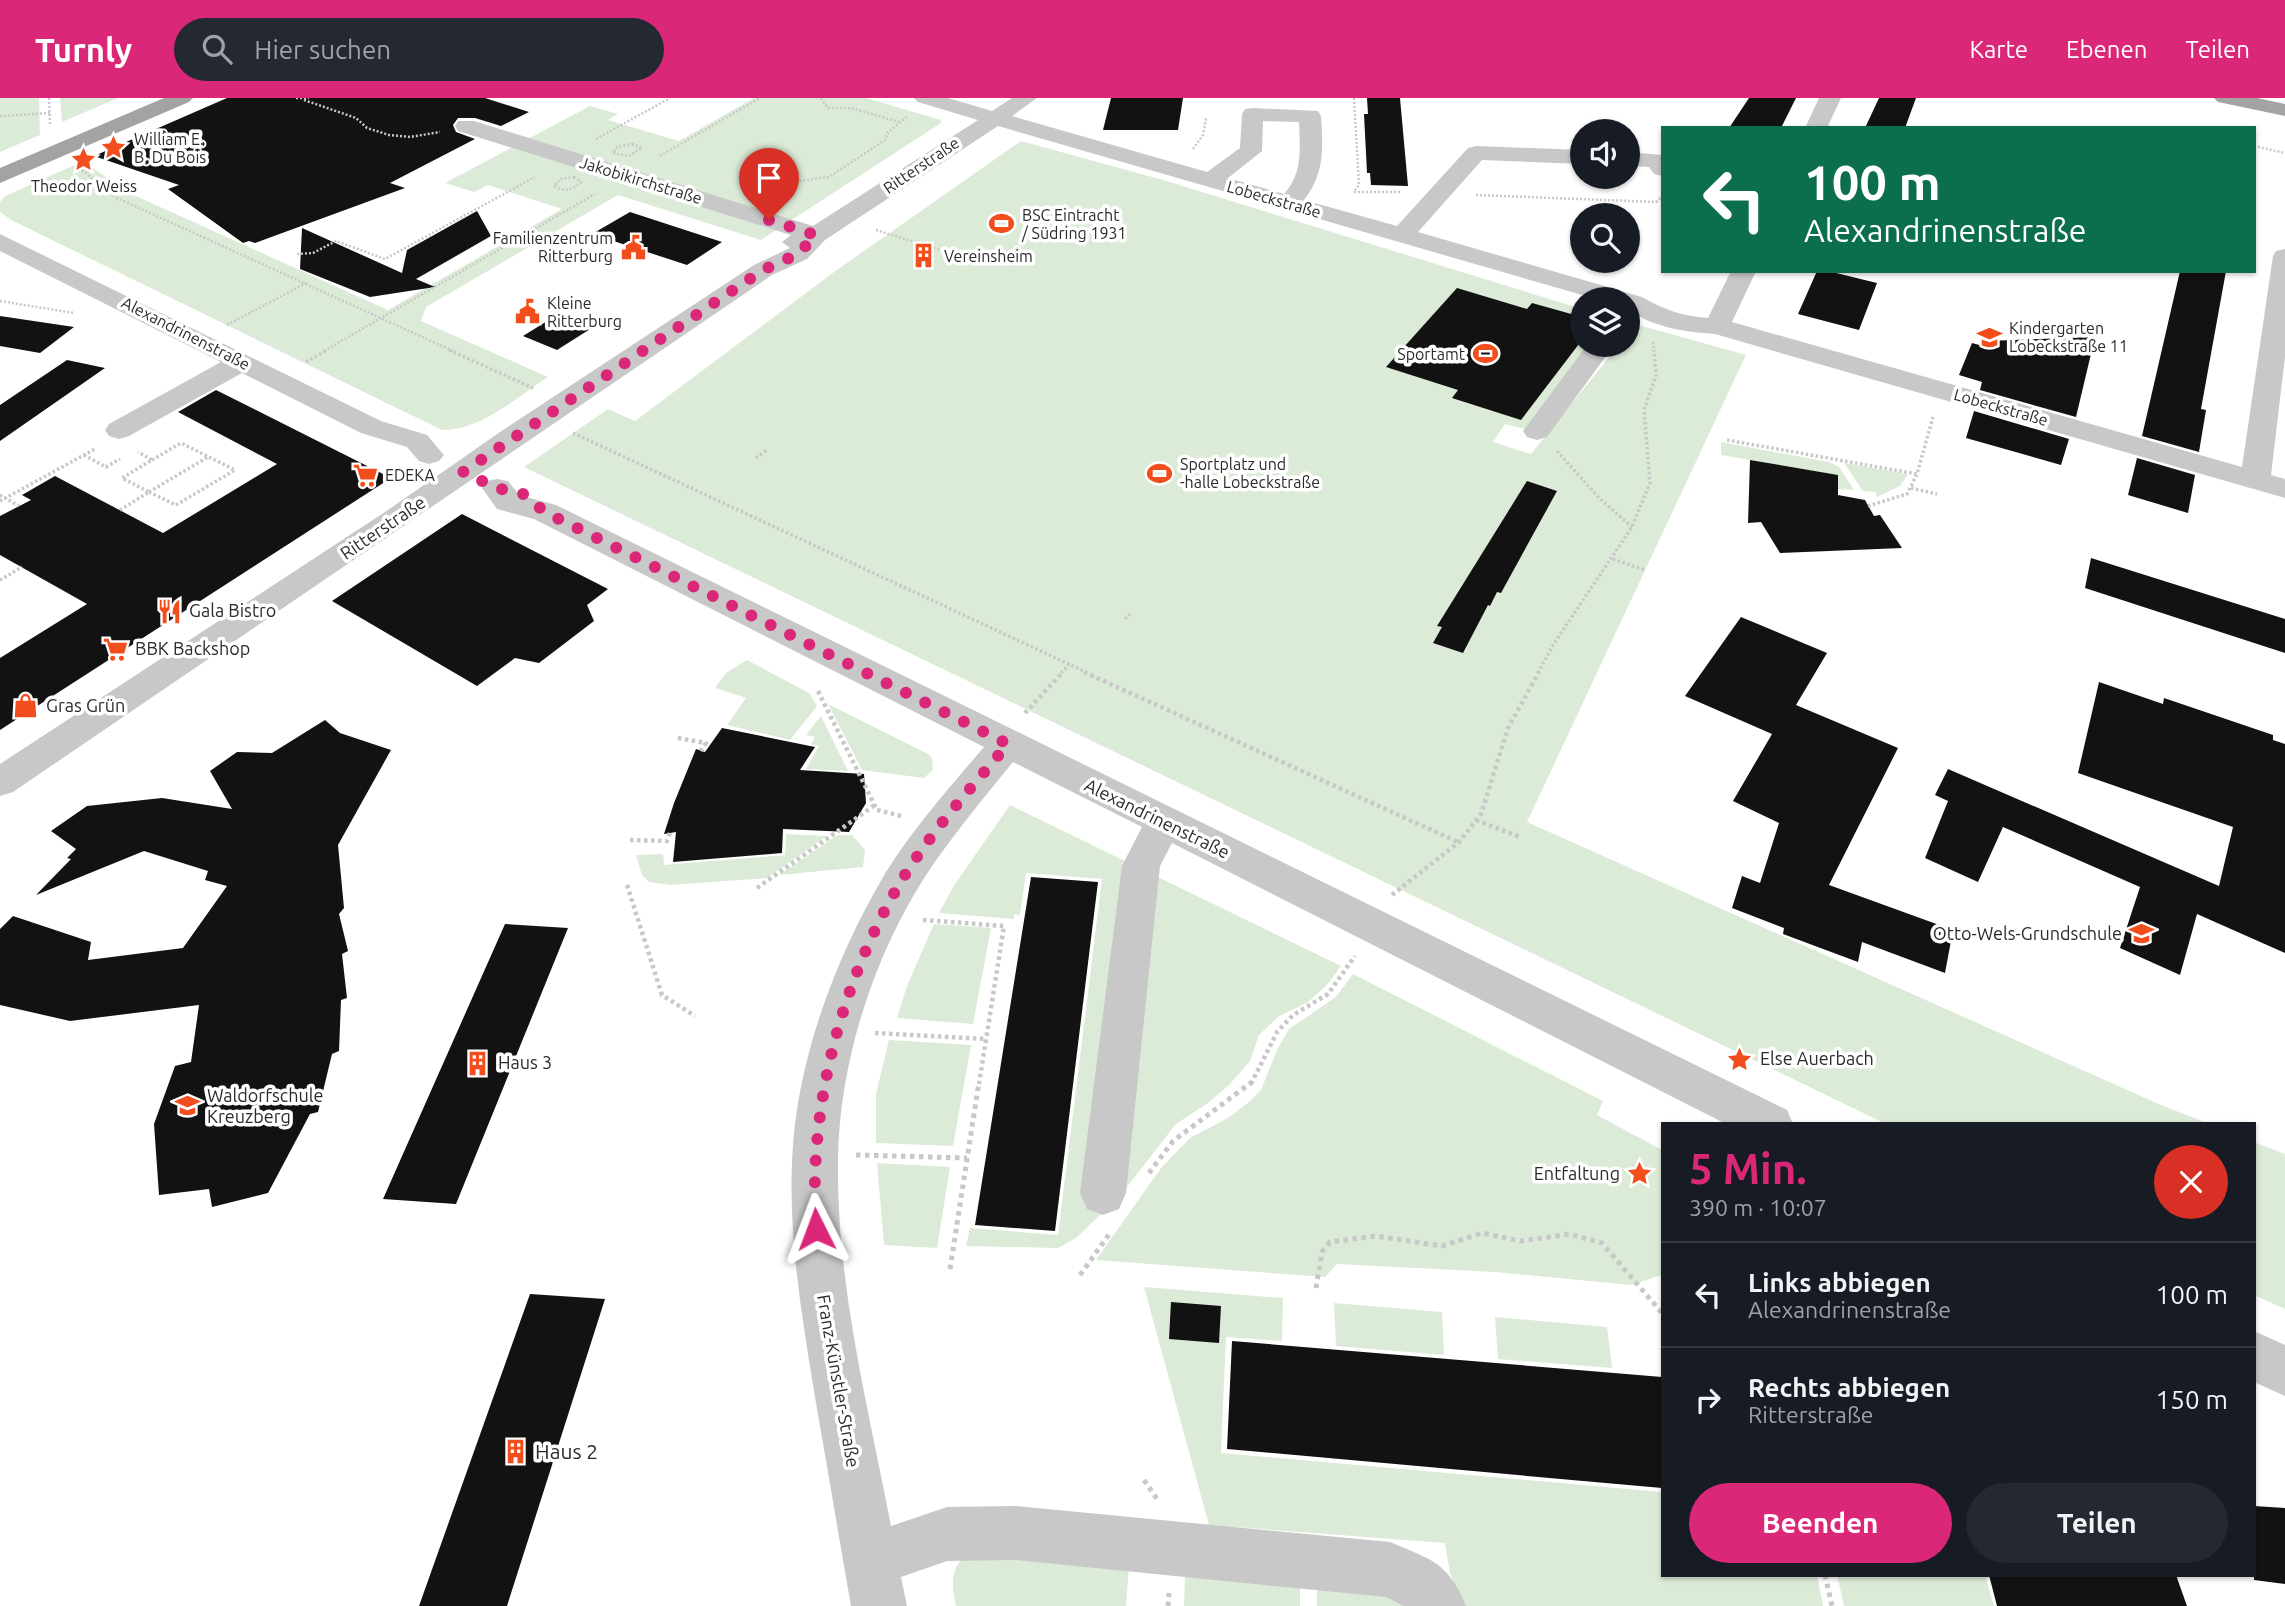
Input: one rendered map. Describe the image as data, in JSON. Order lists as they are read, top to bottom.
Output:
{
  "streets": {
    "street": [
      "Ritterstraße",
      "Jakobikirchstraße",
      "Lobeckstraße",
      "Alexandrinenstraße",
      "Franz-Künstler-Straße"
    ]
  },
  "crossings": [
    ["Ritterstraße", "Jakobikirchstraße"],
    ["Ritterstraße", "Lobeckstraße"],
    ["Ritterstraße", "Alexandrinenstraße"],
    ["Alexandrinenstraße", "Franz-Künstler-Straße"]
  ],
  "places": {
    "place": [
      "William E. B. Du Bois",
      "Theodor Weiss",
      "Else Auerbach",
      "Entfaltung"
    ],
    "sports": ["BSC Eintracht / Südring 1931", "Sportamt", "Sportplatz und -halle Lobeckstraße"],
    "public building": ["Familienzentrum Ritterburg", "Kleine Ritterburg"],
    "building": ["Vereinsheim", "Haus 3", "Haus 2"],
    "school or university": ["Kindergarten Lobeckstraße 11", "Otto-Wels-Grundschule", "Waldorfschule Kreuzberg"],
    "supermarket": ["EDEKA", "BBK Backshop"],
    "restaurant": ["Gala Bistro"],
    "shop": ["Gras Grün"]
  },
  "page": {
    "header": "Turnly",
    "search": "Hier suchen",
    "nav": ["Karte", "Ebenen", "Teilen"],
    "turn": ["100 m", "Alexandrinenstraße"],
    "heading": ["5 Min.", "390 m · 10:07"],
    "list": [
      {
        "name": "Links abbiegen",
        "note": "Alexandrinenstraße",
        "value": "100 m"
      },
      {
        "name": "Rechts abbiegen",
        "note": "Ritterstraße",
        "value": "150 m"
      }
    ],
    "buttons": ["Beenden", "Teilen"]
  }
}
